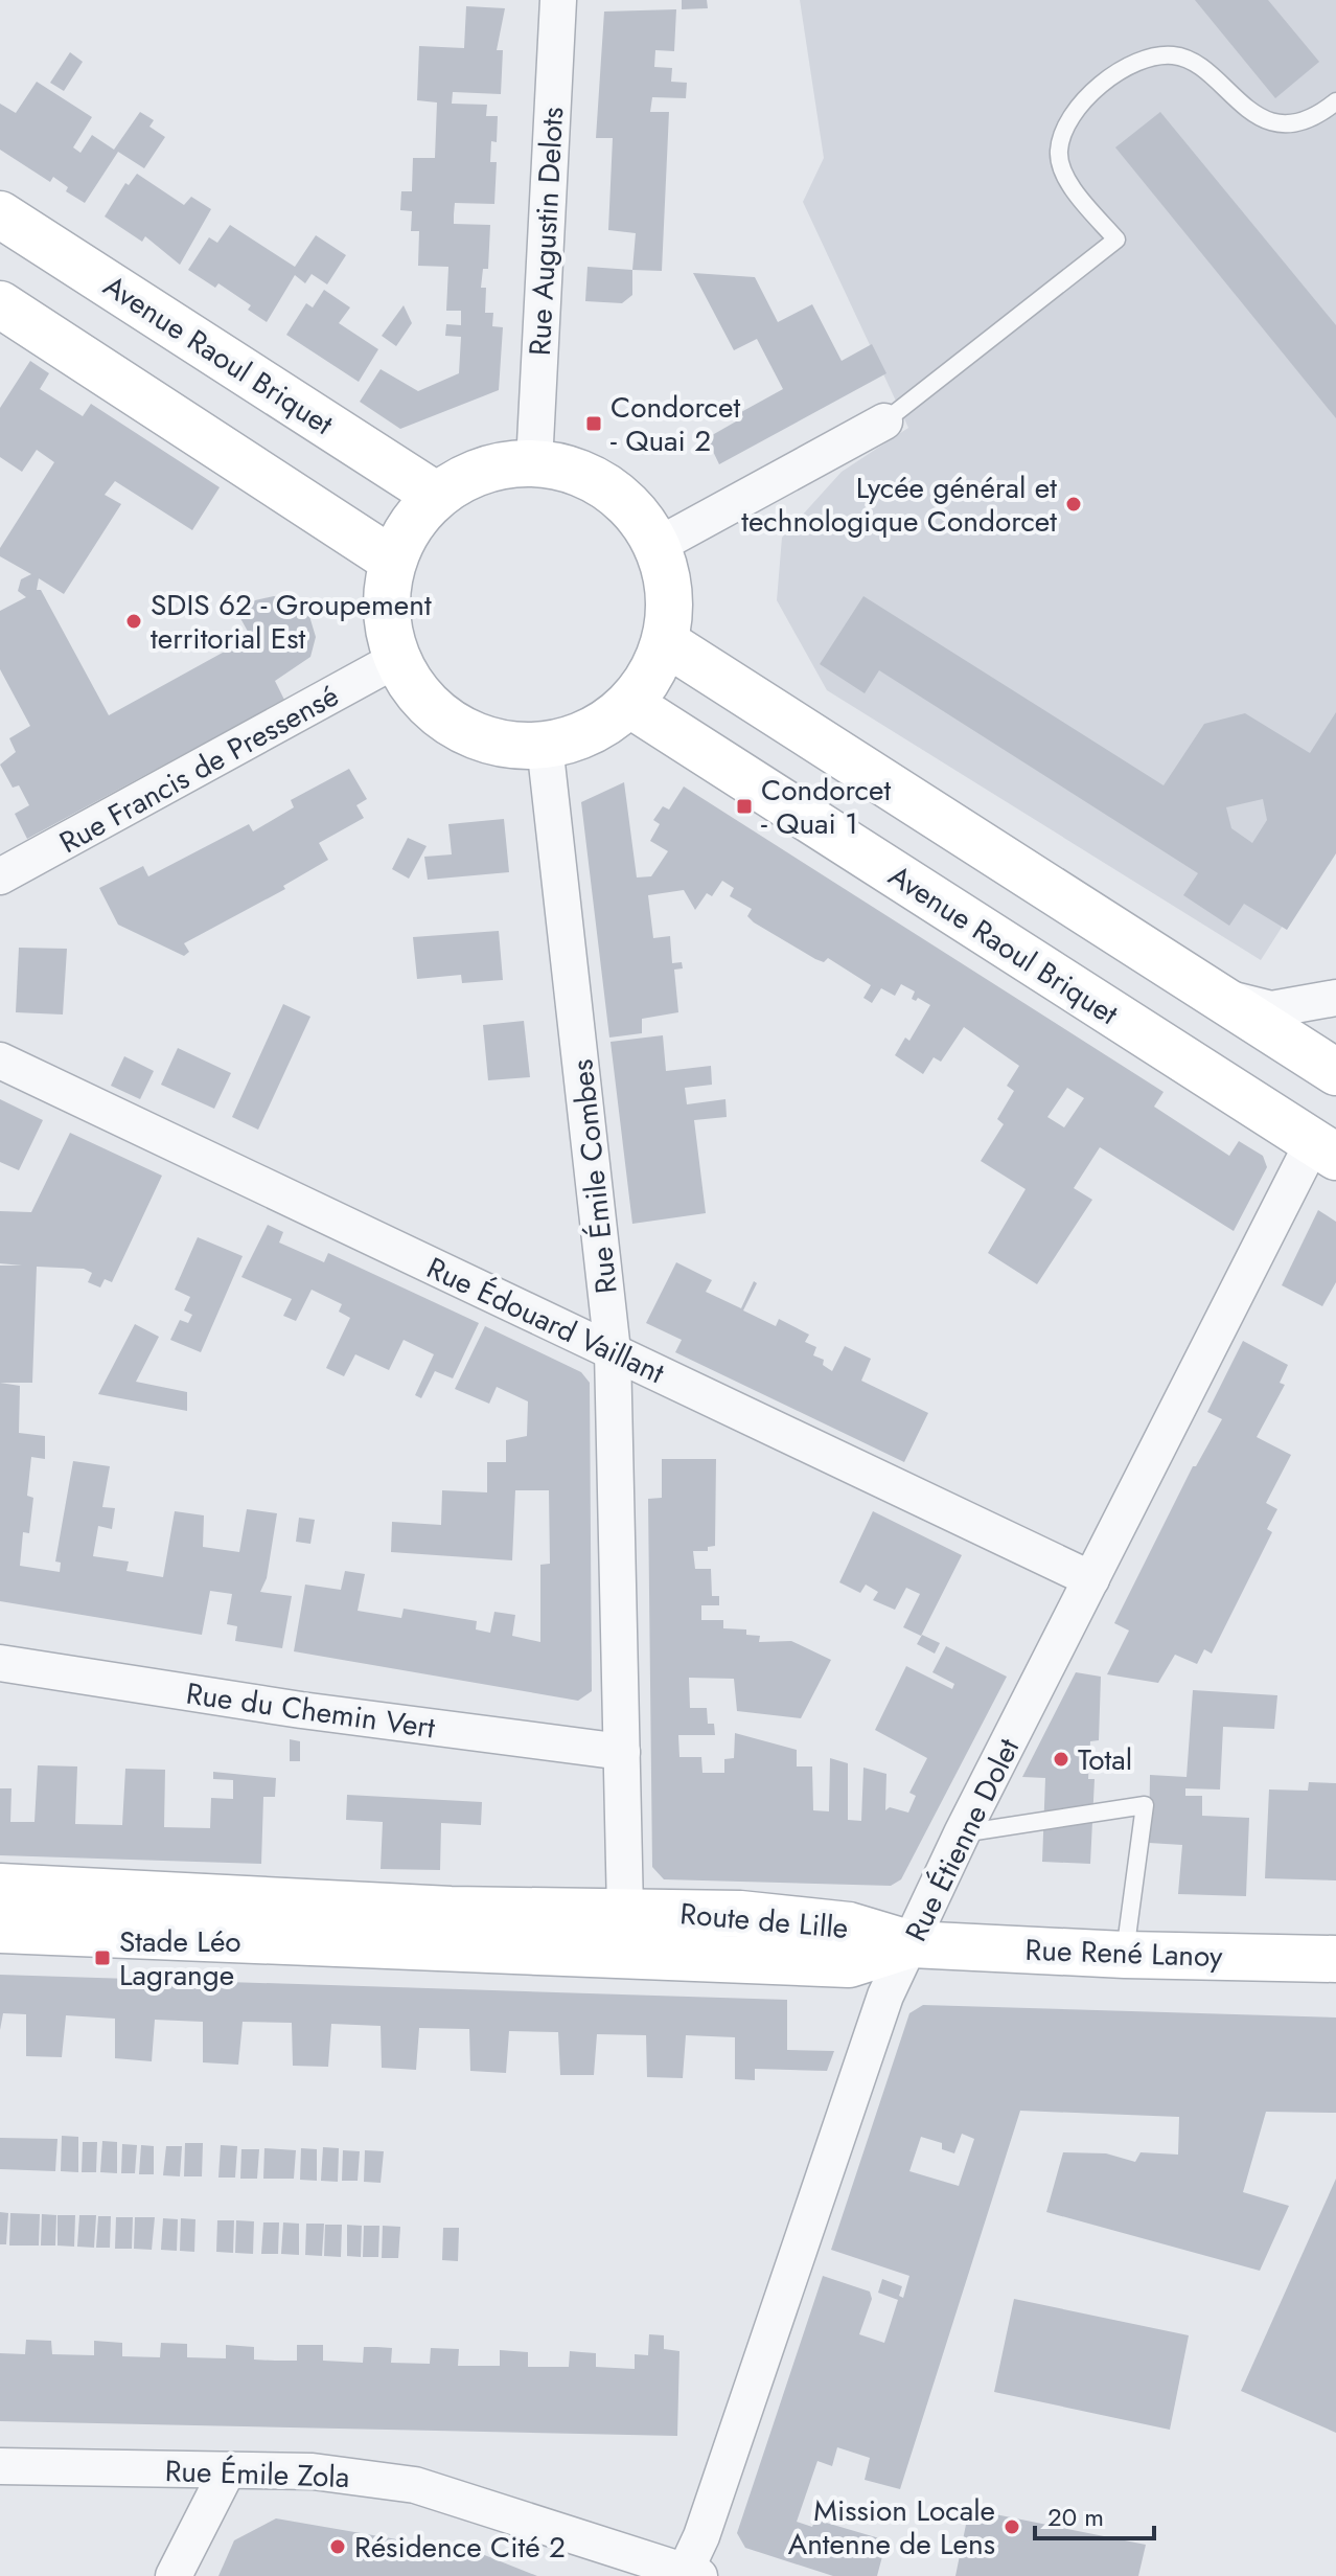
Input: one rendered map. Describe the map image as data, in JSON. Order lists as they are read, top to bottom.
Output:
{
  "streets": {
    "main road": ["Avenue Raoul Briquet", "Route de Lille", "Rue René Lanoy"],
    "street": [
      "Rue Augustin Delots",
      "Rue Francis de Pressensé",
      "Rue Émile Combes",
      "Rue Édouard Vaillant",
      "Rue du Chemin Vert",
      "Rue Étienne Dolet",
      "Rue Émile Zola"
    ]
  },
  "crossings": [
    ["Rue Augustin Delots", "Avenue Raoul Briquet"],
    ["Rue Augustin Delots", "Rue Francis de Pressensé"],
    ["Rue Augustin Delots", "Rue Émile Combes"],
    ["Avenue Raoul Briquet", "Rue Francis de Pressensé"],
    ["Avenue Raoul Briquet", "Rue Émile Combes"],
    ["Avenue Raoul Briquet", "Rue Étienne Dolet"],
    ["Rue Francis de Pressensé", "Rue Émile Combes"],
    ["Rue Émile Combes", "Rue Édouard Vaillant"],
    ["Rue Émile Combes", "Rue du Chemin Vert"],
    ["Rue Émile Combes", "Route de Lille"],
    ["Rue Édouard Vaillant", "Rue Étienne Dolet"],
    ["Rue Étienne Dolet", "Route de Lille"],
    ["Rue Étienne Dolet", "Rue René Lanoy"],
    ["Rue Étienne Dolet", "Rue Émile Zola"],
    ["Route de Lille", "Rue René Lanoy"]
  ],
  "places": {
    "transit": ["Condorcet - Quai 2", "Condorcet - Quai 1", "Stade Léo Lagrange"],
    "other": [
      "Lycée général et technologique Condorcet",
      "SDIS 62 - Groupement territorial Est",
      "Total",
      "Mission Locale Antenne de Lens",
      "Résidence Cité 2"
    ]
  },
  "scale_bar": "20 m"
}
